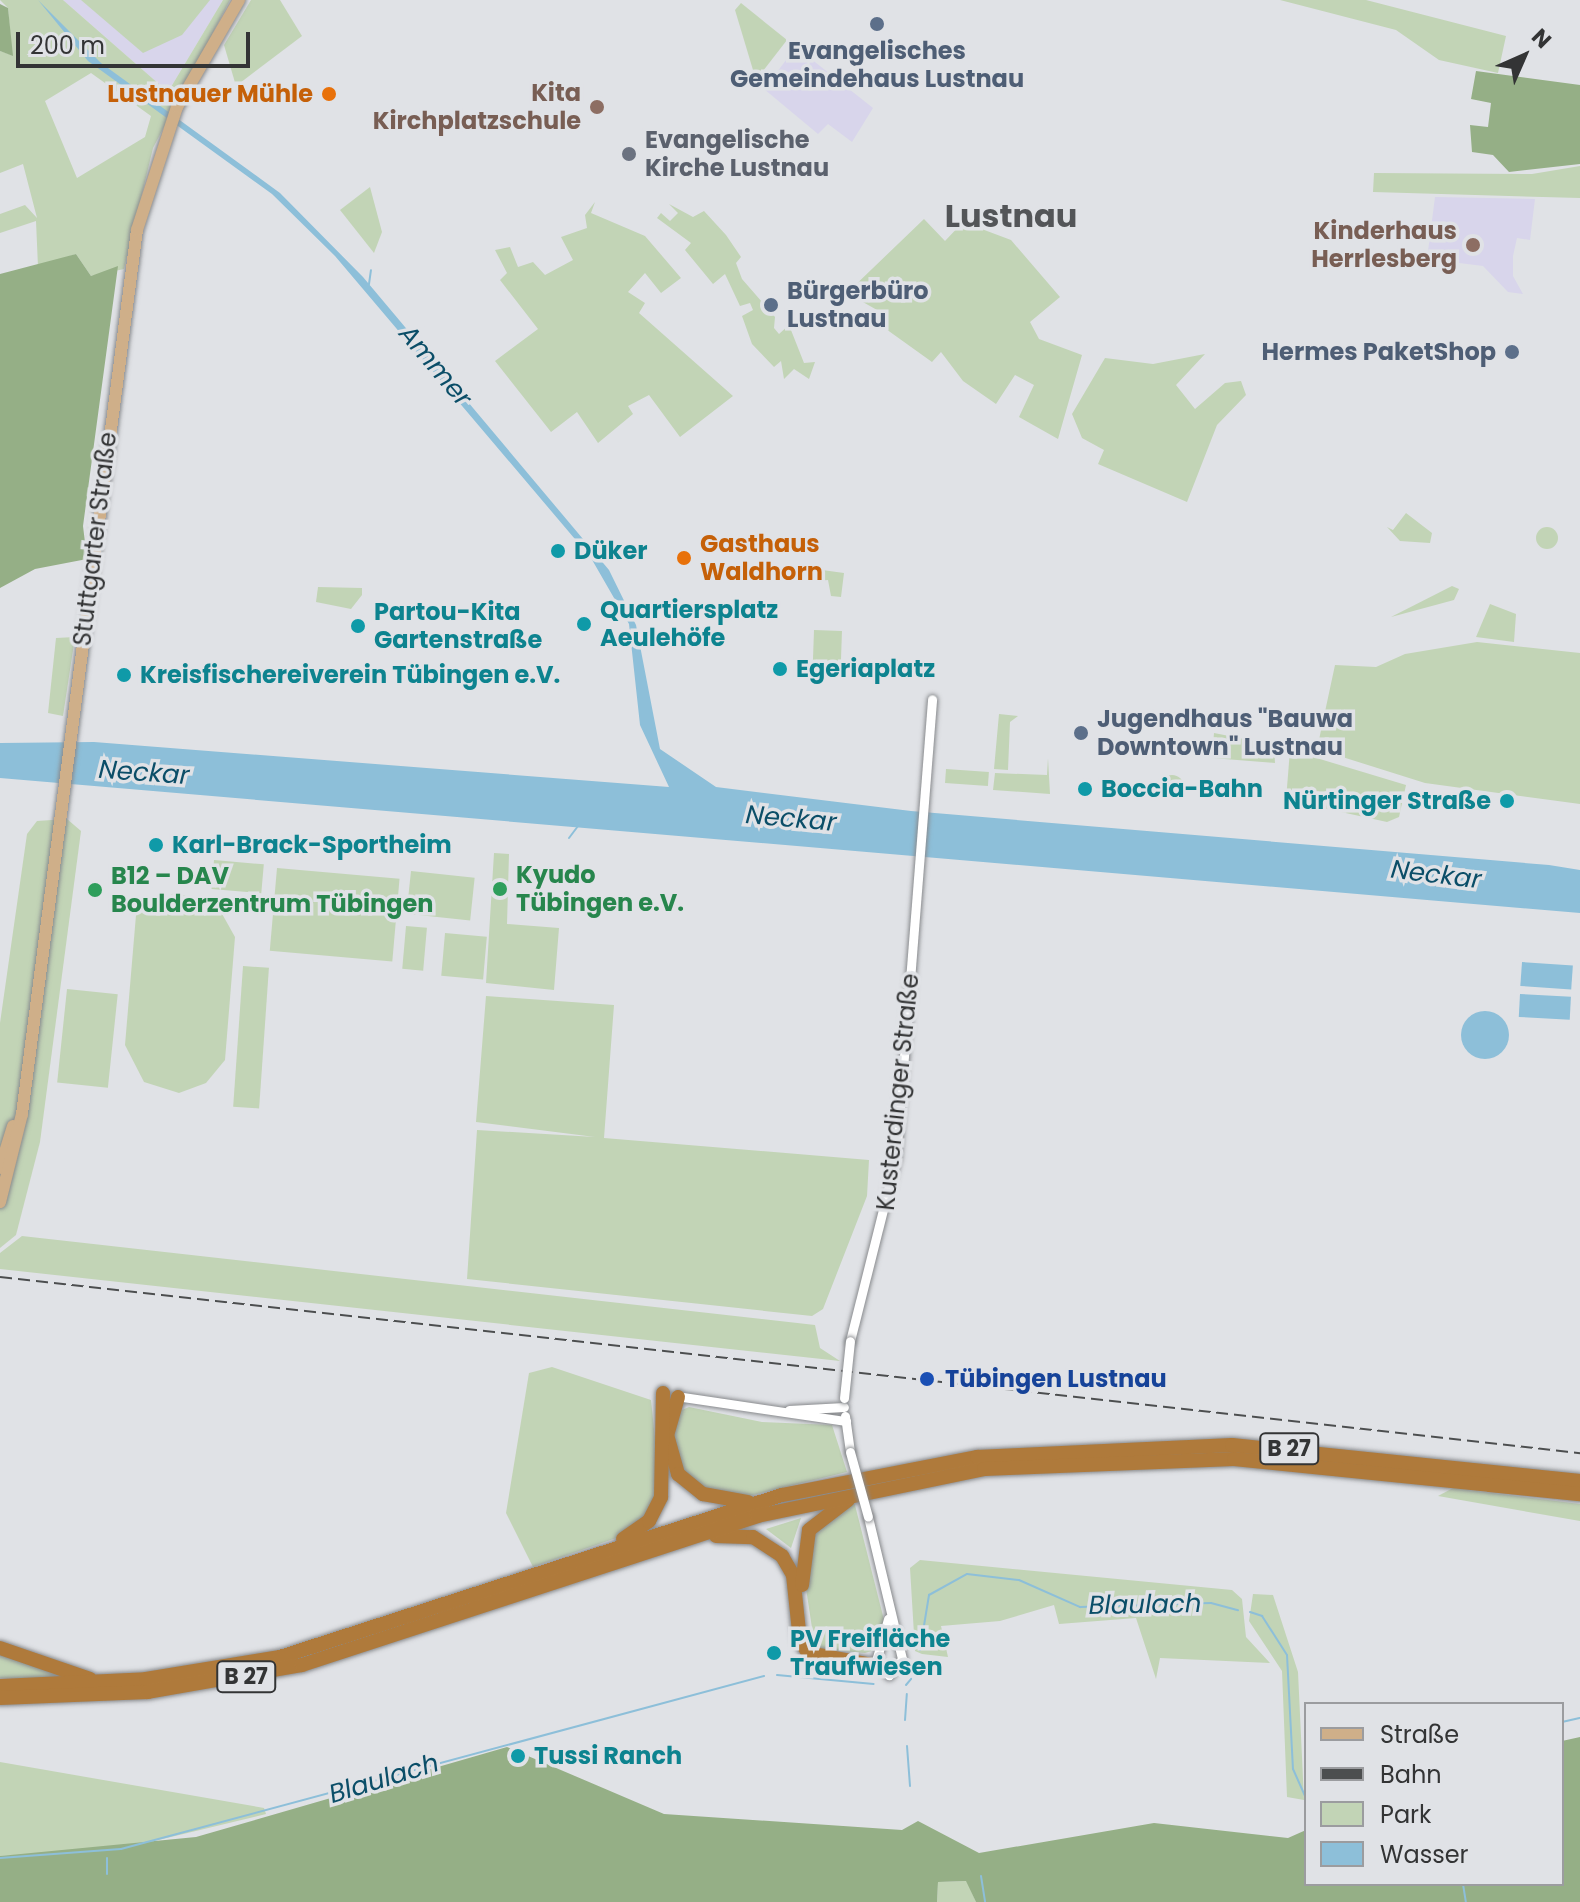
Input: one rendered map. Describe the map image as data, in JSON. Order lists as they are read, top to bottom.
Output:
{
  "streets": {
    "highway": ["B 27"],
    "main road": ["Stuttgarter Straße"],
    "street": ["Kusterdinger Straße"]
  },
  "districts": ["Lustnau"],
  "water": ["Ammer", "Neckar", "Blaulach"],
  "places": [
    "Evangelisches Gemeindehaus Lustnau",
    "Lustnauer Mühle",
    "Kita Kirchplatzschule",
    "Evangelische Kirche Lustnau",
    "Kinderhaus Herrlesberg",
    "Bürgerbüro Lustnau",
    "Hermes PaketShop",
    "Düker",
    "Gasthaus Waldhorn",
    "Quartiersplatz Aeulehöfe",
    "Partou-Kita Gartenstraße",
    "Egeriaplatz",
    "Kreisfischereiverein Tübingen e.V.",
    "Jugendhaus \"Bauwa Downtown\" Lustnau",
    "Boccia-Bahn",
    "Nürtinger Straße",
    "Karl-Brack-Sportheim",
    "Kyudo Tübingen e.V.",
    "B12 – DAV Boulderzentrum Tübingen",
    "Tübingen Lustnau",
    "PV Freifläche Traufwiesen",
    "Tussi Ranch"
  ],
  "legend": [
    "Straße",
    "Bahn",
    "Park",
    "Wasser"
  ],
  "scale_bar": "200 m",
  "north": "top right"
}
